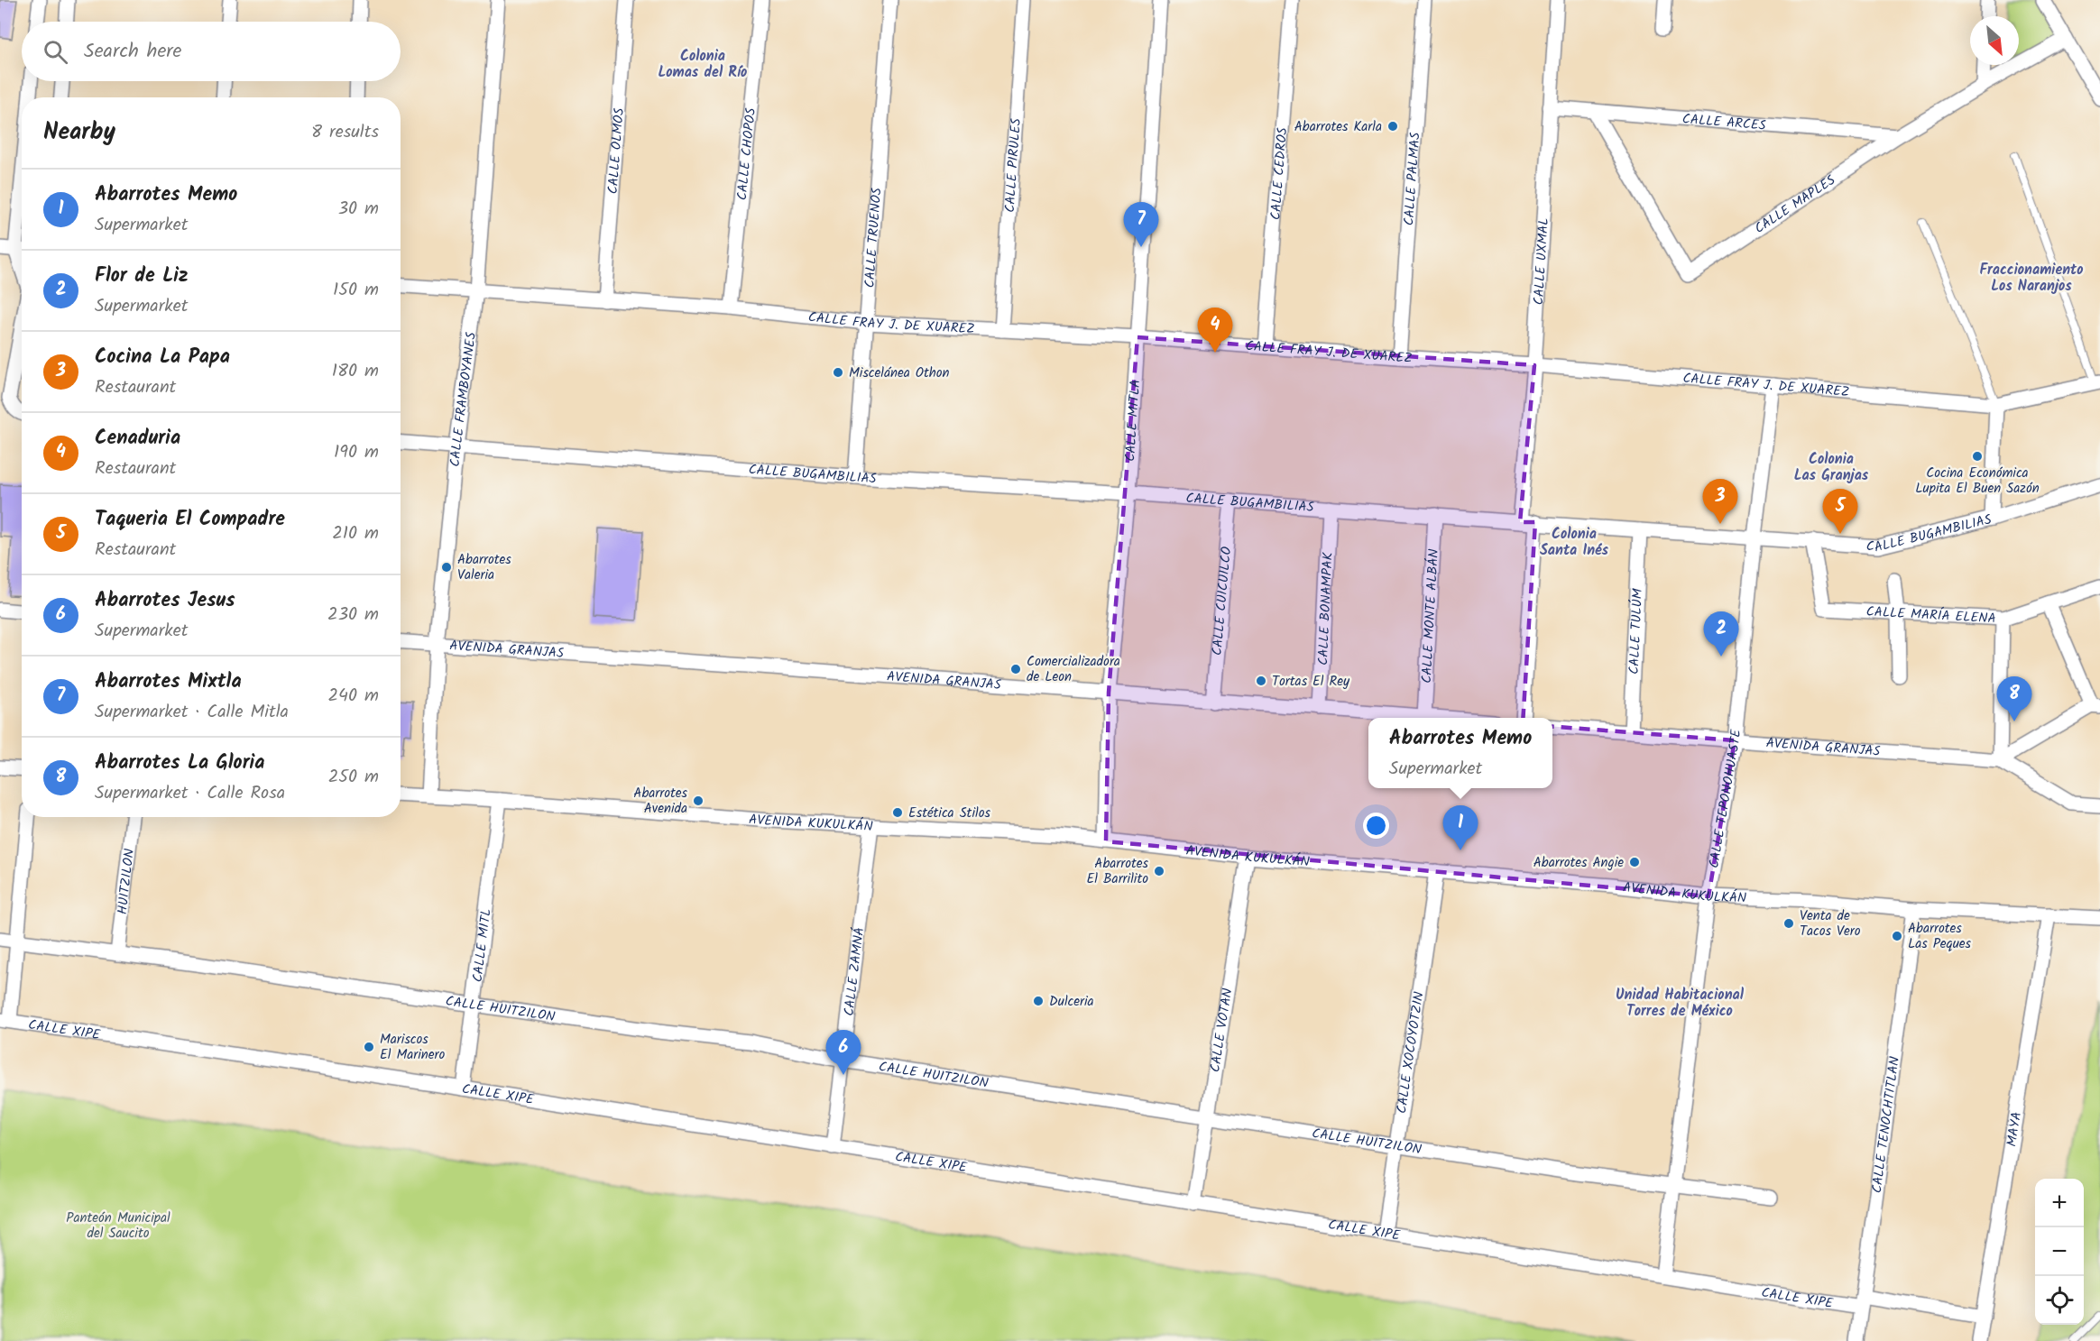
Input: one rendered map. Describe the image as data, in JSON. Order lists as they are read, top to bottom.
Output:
{
  "streets": {
    "street": [
      "CALLE ARCES",
      "CALLE OLMOS",
      "CALLE CHOPOS",
      "CALLE PIRULES",
      "CALLE CEDROS",
      "CALLE PALMAS",
      "CALLE MAPLES",
      "CALLE TRUENOS",
      "CALLE UXMAL",
      "CALLE FRAY J. DE XUAREZ",
      "CALLE FRAMBOYANES",
      "CALLE MITLA",
      "CALLE BUGAMBILIAS",
      "CALLE CUICUILCO",
      "CALLE BONAMPAK",
      "CALLE MARÍA ELENA",
      "CALLE MONTE ALBÁN",
      "CALLE TULÚM",
      "AVENIDA GRANJAS",
      "CALLE TEPONOHUASTE",
      "AVENIDA KUKULKÁN",
      "HUITZILON",
      "CALLE MITL",
      "CALLE ZAMNÁ",
      "CALLE HUITZILON",
      "CALLE XIPE",
      "CALLE VOTAN",
      "CALLE XOCOYOTZIN",
      "CALLE TENOCHTITLAN",
      "MAYA"
    ]
  },
  "crossings": [
    ["CALLE ARCES", "CALLE MAPLES"],
    ["CALLE ARCES", "CALLE UXMAL"],
    ["CALLE OLMOS", "CALLE FRAY J. DE XUAREZ"],
    ["CALLE CHOPOS", "CALLE FRAY J. DE XUAREZ"],
    ["CALLE PIRULES", "CALLE FRAY J. DE XUAREZ"],
    ["CALLE CEDROS", "CALLE FRAY J. DE XUAREZ"],
    ["CALLE PALMAS", "CALLE FRAY J. DE XUAREZ"],
    ["CALLE TRUENOS", "CALLE FRAY J. DE XUAREZ"],
    ["CALLE TRUENOS", "CALLE BUGAMBILIAS"],
    ["CALLE UXMAL", "CALLE FRAY J. DE XUAREZ"],
    ["CALLE UXMAL", "CALLE BUGAMBILIAS"],
    ["CALLE FRAY J. DE XUAREZ", "CALLE FRAMBOYANES"],
    ["CALLE FRAY J. DE XUAREZ", "CALLE MITLA"],
    ["CALLE FRAY J. DE XUAREZ", "CALLE TEPONOHUASTE"],
    ["CALLE FRAMBOYANES", "CALLE BUGAMBILIAS"],
    ["CALLE FRAMBOYANES", "AVENIDA GRANJAS"],
    ["CALLE FRAMBOYANES", "AVENIDA KUKULKÁN"],
    ["CALLE MITLA", "CALLE BUGAMBILIAS"],
    ["CALLE MITLA", "AVENIDA GRANJAS"],
    ["CALLE MITLA", "AVENIDA KUKULKÁN"],
    ["CALLE BUGAMBILIAS", "CALLE CUICUILCO"],
    ["CALLE BUGAMBILIAS", "CALLE BONAMPAK"],
    ["CALLE BUGAMBILIAS", "CALLE MARÍA ELENA"],
    ["CALLE BUGAMBILIAS", "CALLE MONTE ALBÁN"],
    ["CALLE BUGAMBILIAS", "CALLE TULÚM"],
    ["CALLE BUGAMBILIAS", "CALLE TEPONOHUASTE"],
    ["CALLE CUICUILCO", "AVENIDA GRANJAS"],
    ["CALLE BONAMPAK", "AVENIDA GRANJAS"],
    ["CALLE MONTE ALBÁN", "AVENIDA GRANJAS"],
    ["CALLE TULÚM", "AVENIDA GRANJAS"],
    ["AVENIDA GRANJAS", "CALLE TEPONOHUASTE"],
    ["CALLE TEPONOHUASTE", "AVENIDA KUKULKÁN"],
    ["CALLE TEPONOHUASTE", "CALLE HUITZILON"],
    ["CALLE TEPONOHUASTE", "CALLE XIPE"],
    ["AVENIDA KUKULKÁN", "CALLE MITL"],
    ["AVENIDA KUKULKÁN", "CALLE ZAMNÁ"],
    ["AVENIDA KUKULKÁN", "CALLE VOTAN"],
    ["AVENIDA KUKULKÁN", "CALLE XOCOYOTZIN"],
    ["AVENIDA KUKULKÁN", "CALLE TENOCHTITLAN"],
    ["AVENIDA KUKULKÁN", "MAYA"],
    ["HUITZILON", "CALLE HUITZILON"],
    ["CALLE MITL", "CALLE HUITZILON"],
    ["CALLE MITL", "CALLE XIPE"],
    ["CALLE ZAMNÁ", "CALLE HUITZILON"],
    ["CALLE ZAMNÁ", "CALLE XIPE"],
    ["CALLE HUITZILON", "CALLE VOTAN"],
    ["CALLE HUITZILON", "CALLE XOCOYOTZIN"],
    ["CALLE XIPE", "CALLE VOTAN"],
    ["CALLE XIPE", "CALLE XOCOYOTZIN"],
    ["CALLE XIPE", "CALLE TENOCHTITLAN"],
    ["CALLE XIPE", "MAYA"]
  ],
  "districts": [
    "Colonia Lomas del Río",
    "Fraccionamiento Los Naranjos",
    "Colonia Las Granjas",
    "Colonia Santa Inés",
    "Unidad Habitacional Torres de México"
  ],
  "parks": ["Panteón Municipal del Saucito"],
  "places": [
    "Abarrotes Karla",
    "Miscelánea Othon",
    "Cocina Económica Lupita El Buen Sazón",
    "Abarrotes Valeria",
    "Comercializadora de Leon",
    "Tortas El Rey",
    "Abarrotes Avenida",
    "Estética Stilos",
    "Abarrotes Angie",
    "Abarrotes El Barrilito",
    "Venta de Tacos Vero",
    "Abarrotes Las Peques",
    "Dulceria",
    "Mariscos El Marinero"
  ],
  "north": "bottom right",
  "page": {
    "search": "Search here",
    "heading": ["Nearby", "8 results"],
    "list": [
      {
        "mark": "1",
        "name": "Abarrotes Memo",
        "note": "Supermarket",
        "value": "30 m"
      },
      {
        "mark": "2",
        "name": "Flor de Liz",
        "note": "Supermarket",
        "value": "150 m"
      },
      {
        "mark": "3",
        "name": "Cocina La Papa",
        "note": "Restaurant",
        "value": "180 m"
      },
      {
        "mark": "4",
        "name": "Cenaduria",
        "note": "Restaurant",
        "value": "190 m"
      },
      {
        "mark": "5",
        "name": "Taqueria El Compadre",
        "note": "Restaurant",
        "value": "210 m"
      },
      {
        "mark": "6",
        "name": "Abarrotes Jesus",
        "note": "Supermarket",
        "value": "230 m"
      },
      {
        "mark": "7",
        "name": "Abarrotes Mixtla",
        "note": "Supermarket · Calle Mitla",
        "value": "240 m"
      },
      {
        "mark": "8",
        "name": "Abarrotes La Gloria",
        "note": "Supermarket · Calle Rosa",
        "value": "250 m"
      }
    ],
    "pins": [
      "7",
      "4",
      "3",
      "5",
      "2",
      "8",
      "1",
      "6"
    ],
    "popup": ["Abarrotes Memo", "Supermarket"],
    "map_buttons": ["+", "−"]
  }
}
